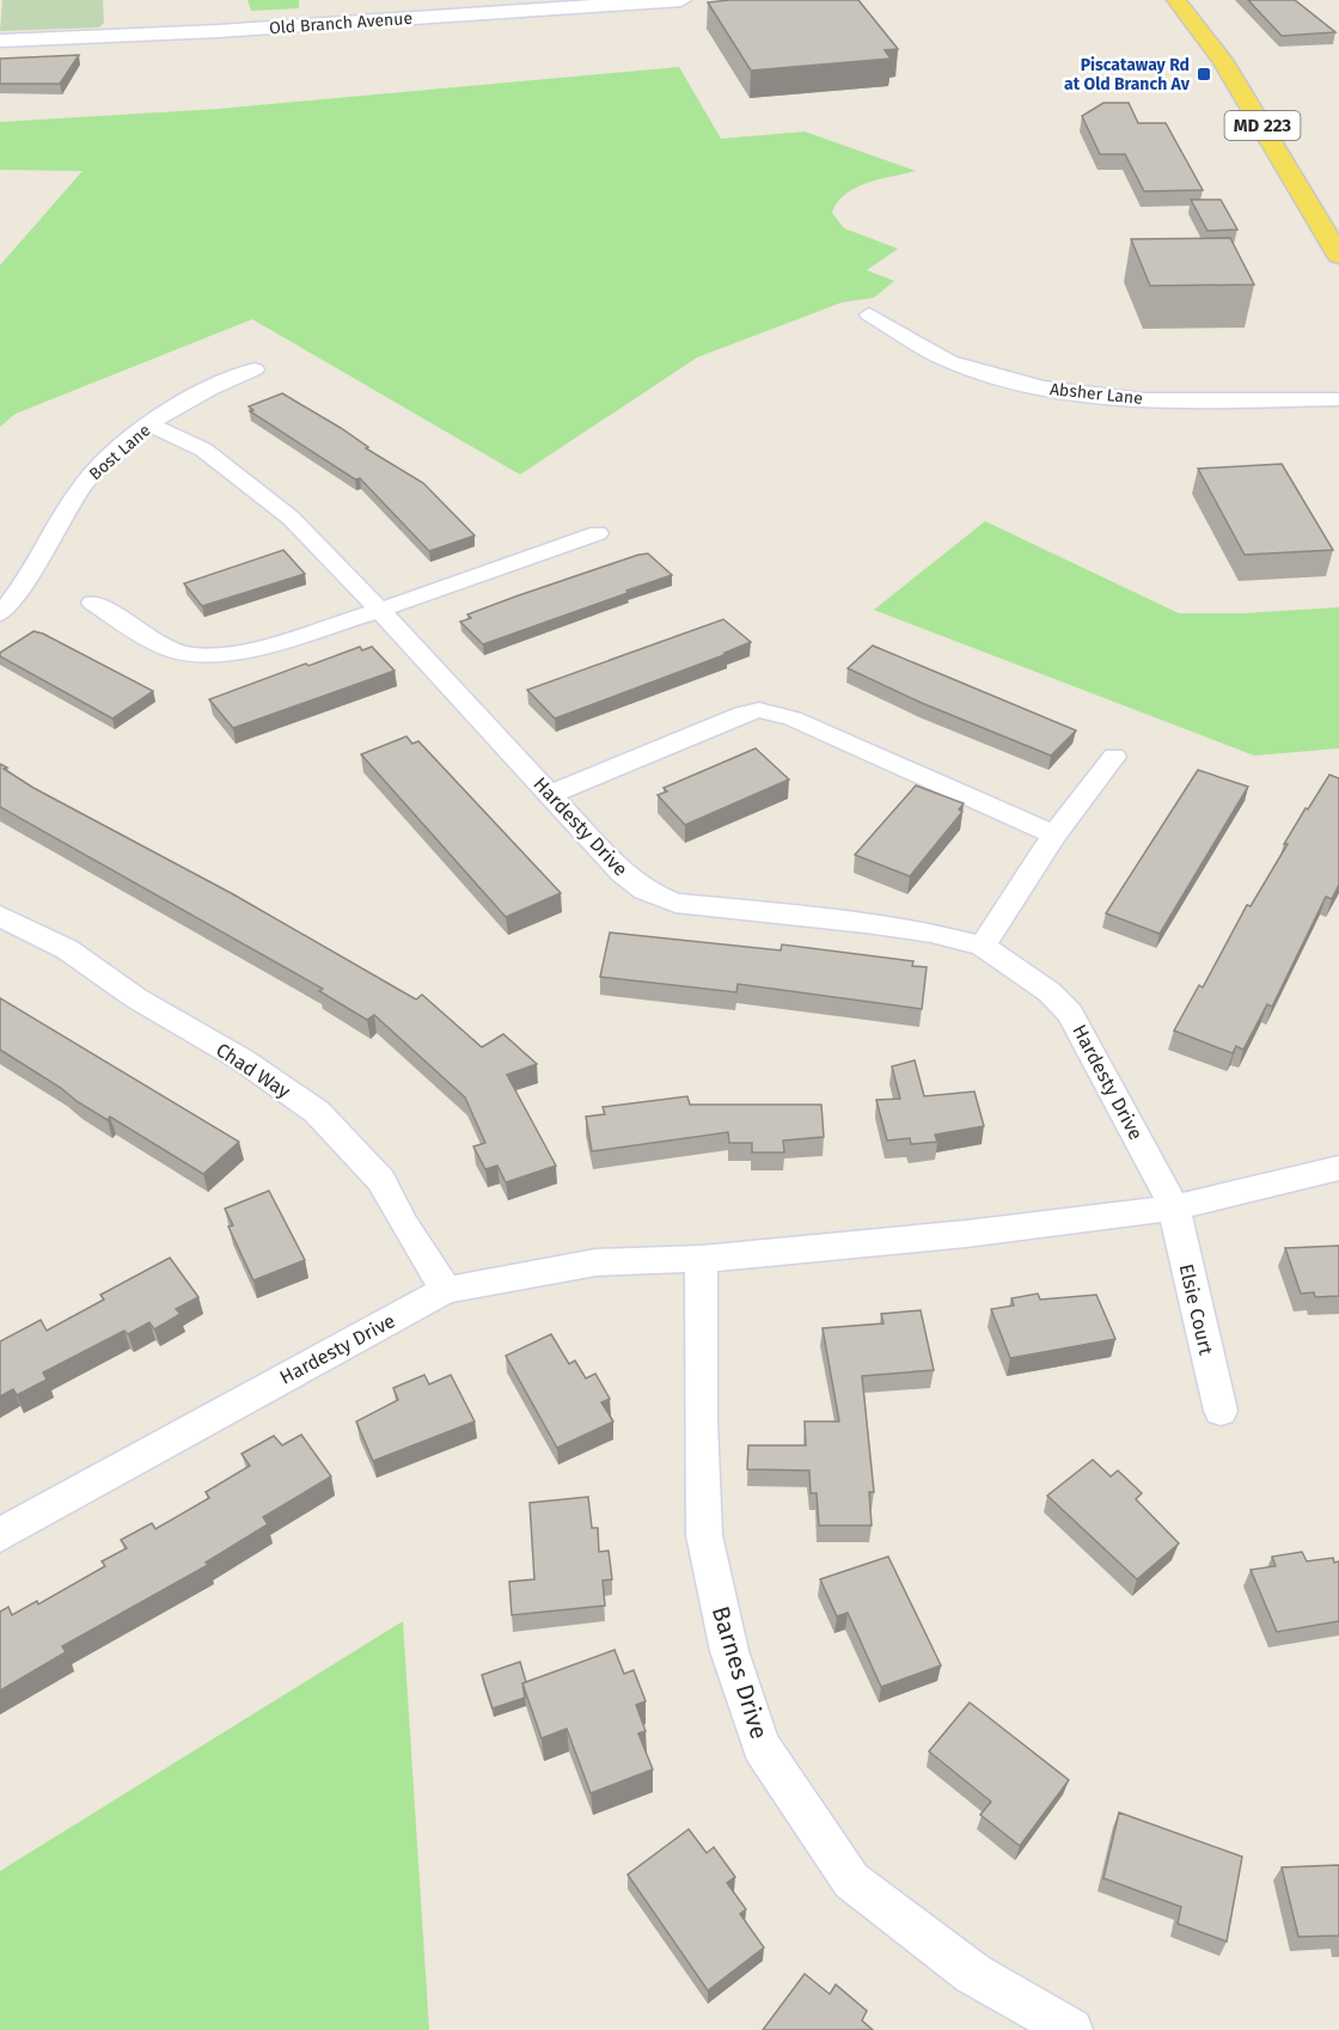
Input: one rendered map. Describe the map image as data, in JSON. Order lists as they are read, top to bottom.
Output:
{
  "streets": {
    "main road": ["Old Branch Avenue", "MD 223"],
    "street": [
      "Absher Lane",
      "Bost Lane",
      "Hardesty Drive",
      "Chad Way",
      "Elsie Court",
      "Barnes Drive"
    ]
  },
  "crossings": [
    ["Bost Lane", "Hardesty Drive"],
    ["Hardesty Drive", "Chad Way"],
    ["Hardesty Drive", "Elsie Court"],
    ["Hardesty Drive", "Barnes Drive"]
  ],
  "places": {
    "transit": ["Piscataway Rd at Old Branch Av"]
  }
}
